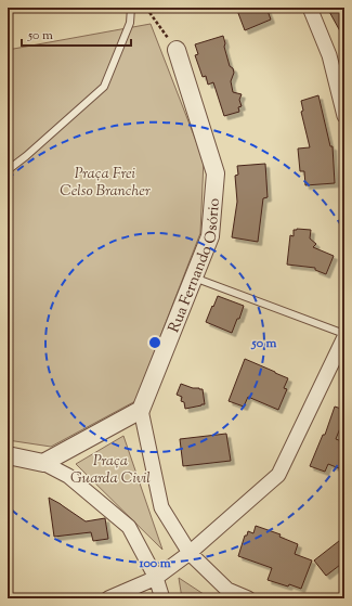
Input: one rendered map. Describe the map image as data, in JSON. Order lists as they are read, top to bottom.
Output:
{
  "streets": {
    "street": ["Rua Fernando Osório"]
  },
  "parks": ["Praça Frei Celso Brancher", "Praça Guarda Civil"],
  "scale_bar": "50 m",
  "rings": ["50 m", "100 m"]
}
